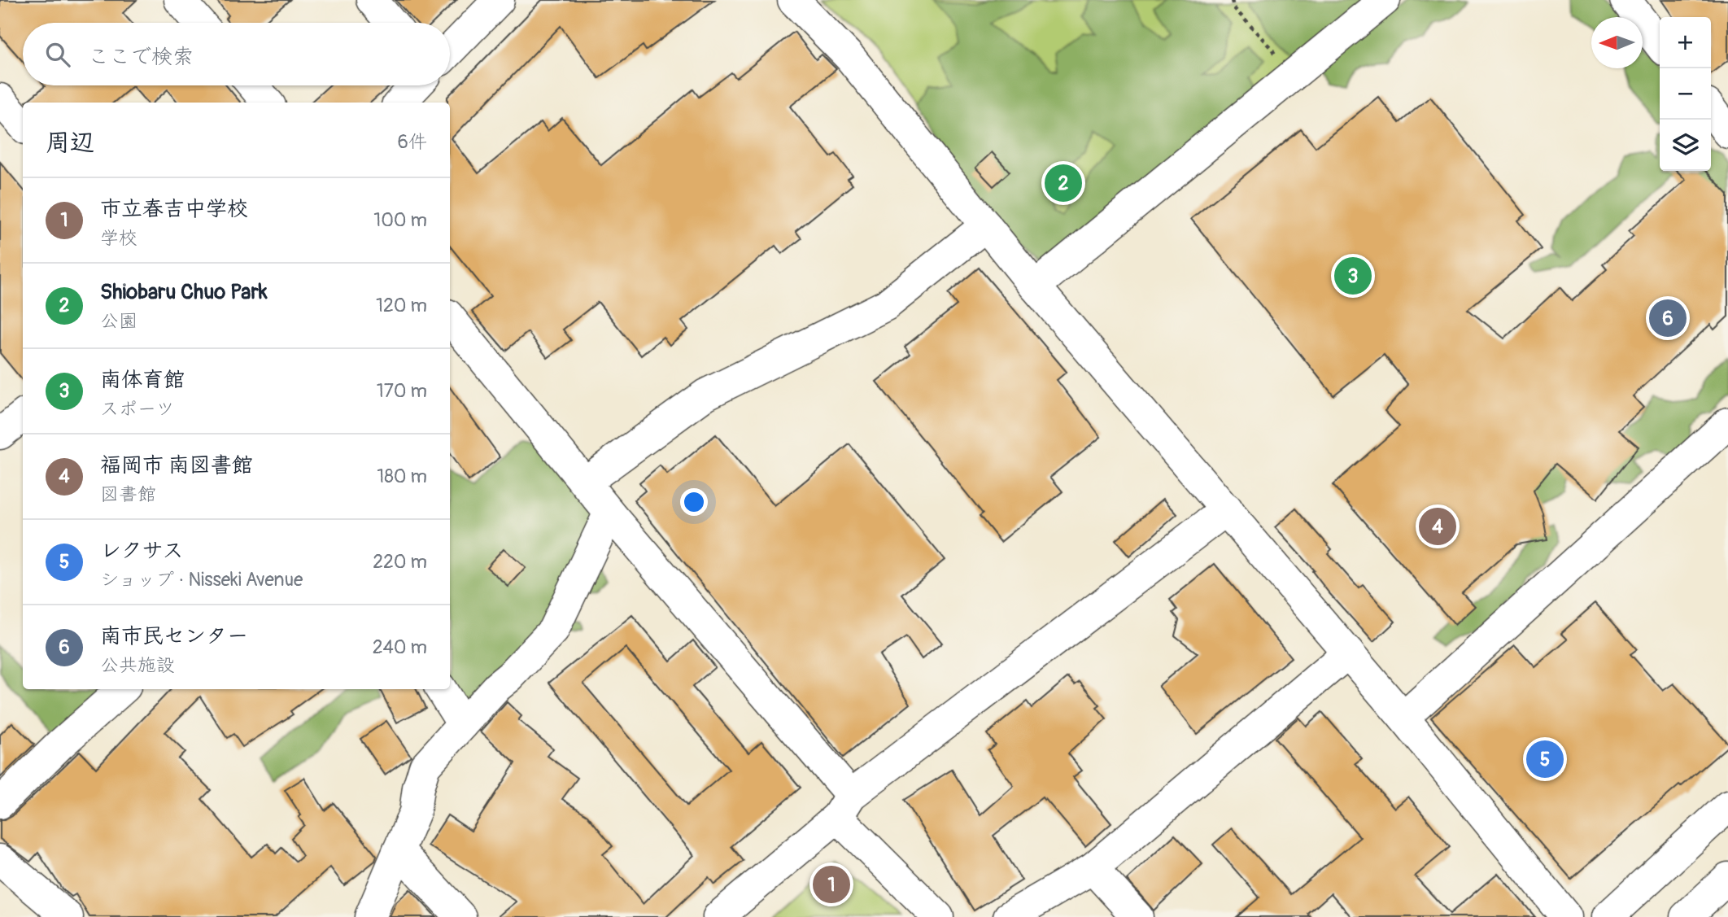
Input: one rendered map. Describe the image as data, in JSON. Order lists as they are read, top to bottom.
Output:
{
  "north": "left",
  "page": {
    "map_buttons": ["+", "−"],
    "search": "ここで検索",
    "heading": ["周辺", "6件"],
    "pins": [
      "2",
      "3",
      "6",
      "4",
      "5",
      "1"
    ],
    "list": [
      {
        "mark": "1",
        "name": "市立春吉中学校",
        "note": "学校",
        "value": "100 m"
      },
      {
        "mark": "2",
        "name": "Shiobaru Chuo Park",
        "note": "公園",
        "value": "120 m"
      },
      {
        "mark": "3",
        "name": "南体育館",
        "note": "スポーツ",
        "value": "170 m"
      },
      {
        "mark": "4",
        "name": "福岡市 南図書館",
        "note": "図書館",
        "value": "180 m"
      },
      {
        "mark": "5",
        "name": "レクサス",
        "note": "ショップ · Nisseki Avenue",
        "value": "220 m"
      },
      {
        "mark": "6",
        "name": "南市民センター",
        "note": "公共施設",
        "value": "240 m"
      }
    ]
  }
}
